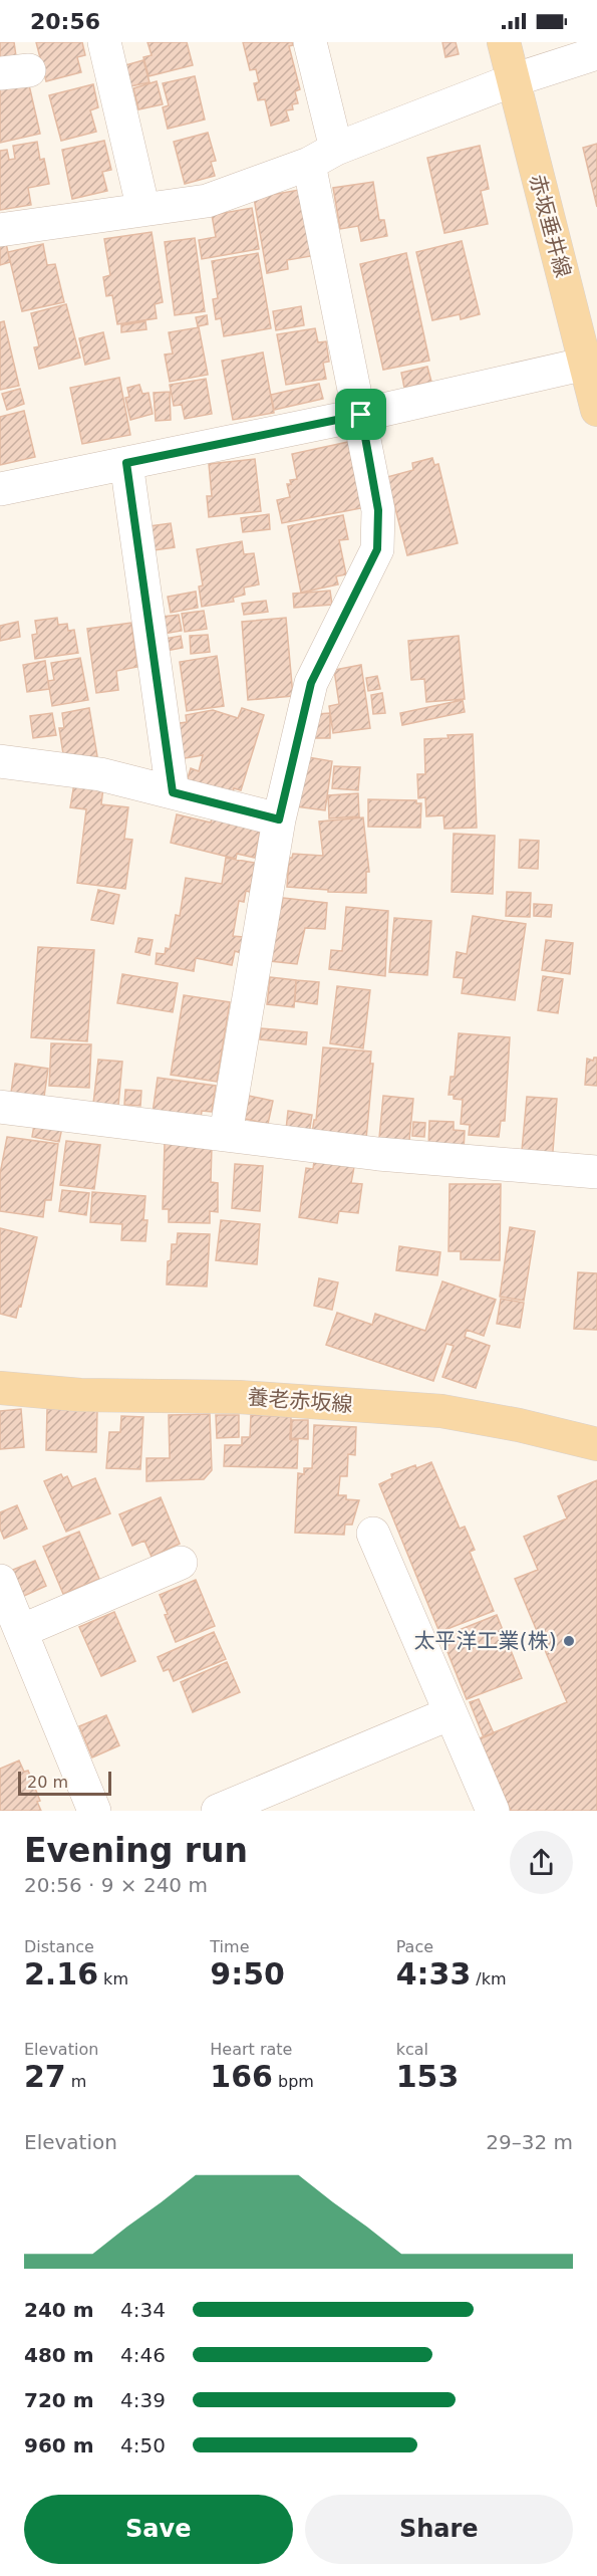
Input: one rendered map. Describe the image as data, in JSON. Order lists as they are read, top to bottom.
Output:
{
  "streets": {
    "main road": ["赤坂垂井線", "養老赤坂線"]
  },
  "places": ["太平洋工業(株)"],
  "scale_bar": "20 m",
  "page": {
    "status": "20:56",
    "scale": "20 m",
    "heading": ["Evening run", "20:56 · 9 × 240 m"],
    "stats": [
      ["Distance", "2.16 km"],
      ["Time", "9:50"],
      ["Pace", "4:33 /km"],
      ["Elevation", "27 m"],
      ["Heart rate", "166 bpm"],
      ["kcal", "153"]
    ],
    "chart": ["Elevation", "29–32 m"],
    "list": [
      {
        "name": "240 m",
        "note": "4:34"
      },
      {
        "name": "480 m",
        "note": "4:46"
      },
      {
        "name": "720 m",
        "note": "4:39"
      },
      {
        "name": "960 m",
        "note": "4:50"
      }
    ],
    "buttons": ["Save", "Share"]
  }
}
